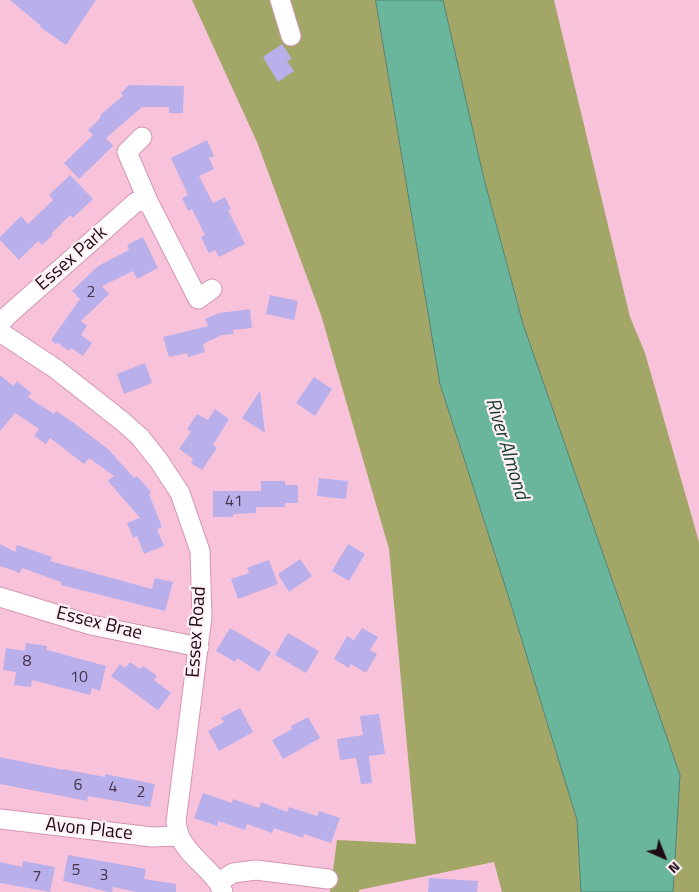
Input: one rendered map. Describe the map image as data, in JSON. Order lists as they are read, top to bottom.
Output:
{
  "streets": {
    "street": [
      "Essex Park",
      "Essex Brae",
      "Essex Road",
      "Avon Place"
    ]
  },
  "crossings": [
    ["Essex Brae", "Essex Road"],
    ["Essex Road", "Avon Place"]
  ],
  "water": ["River Almond"],
  "house_numbers": [
    "2",
    "41",
    "8",
    "10",
    "6",
    "4",
    "2",
    "5",
    "3",
    "7"
  ],
  "north": "bottom right"
}
